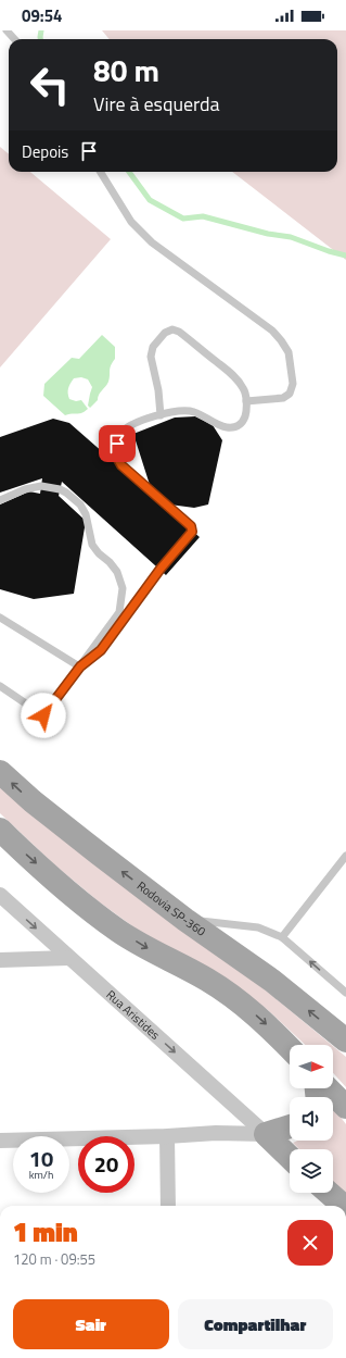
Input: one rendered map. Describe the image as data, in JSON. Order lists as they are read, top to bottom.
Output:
{
  "streets": {
    "main road": ["Rodovia SP-360"],
    "street": ["Rua Aristides"]
  },
  "one_way": ["Rua Aristides"],
  "north": "right",
  "page": {
    "status": "09:54",
    "turn": ["80 m", "Vire à esquerda"],
    "then": "Depois",
    "speed": "10 km/h",
    "limit": "20",
    "heading": ["1 min", "120 m · 09:55"],
    "buttons": ["Sair", "Compartilhar"]
  }
}
